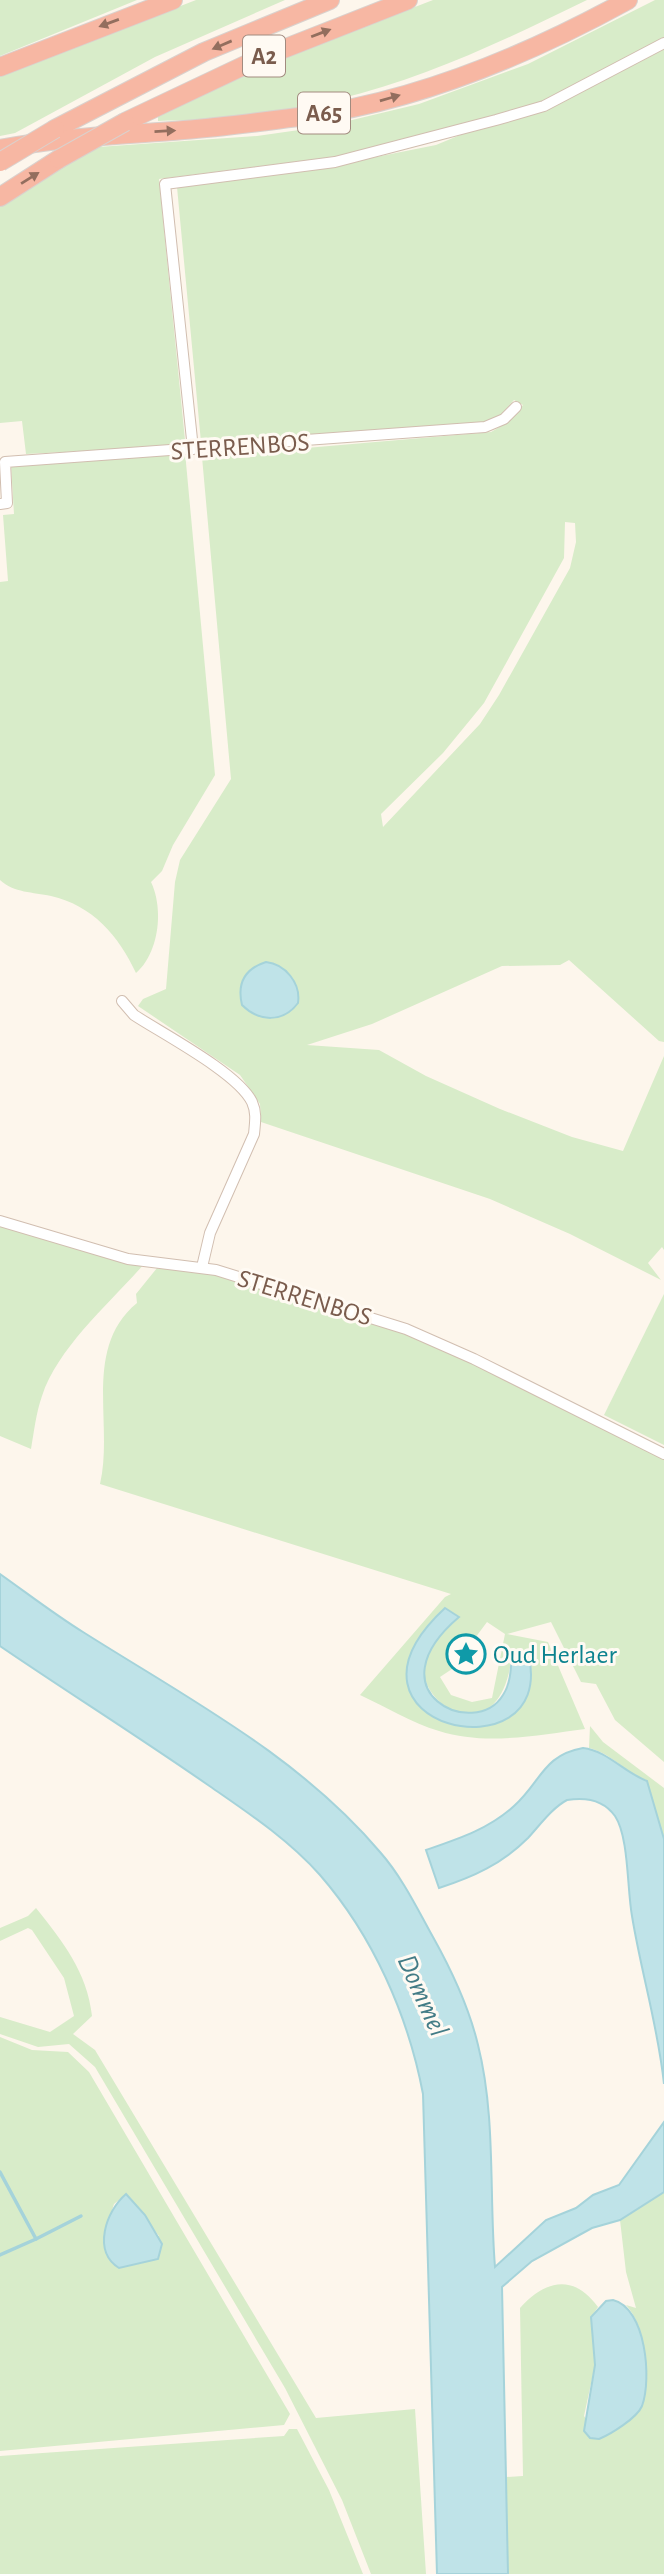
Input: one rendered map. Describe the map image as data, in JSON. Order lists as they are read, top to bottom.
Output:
{
  "streets": {
    "highway": ["A2", "A65"],
    "street": ["STERRENBOS"]
  },
  "water": ["Dommel"],
  "places": {
    "place": ["Oud Herlaer"]
  }
}
